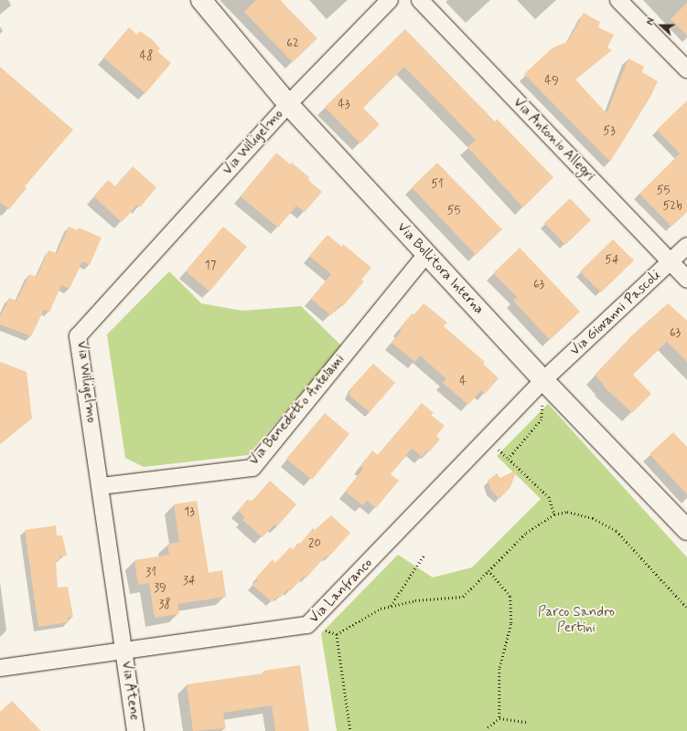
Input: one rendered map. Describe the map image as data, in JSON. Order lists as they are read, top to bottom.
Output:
{
  "streets": {
    "street": [
      "Via Antonio Allegri",
      "Via Wiligelmo",
      "Via Bollitora Interna",
      "Via Giovanni Pascoli",
      "Via Benedetto Antelami",
      "Via Lanfranco",
      "Via Atene"
    ]
  },
  "crossings": [
    ["Via Antonio Allegri", "Via Giovanni Pascoli"],
    ["Via Wiligelmo", "Via Bollitora Interna"],
    ["Via Wiligelmo", "Via Benedetto Antelami"],
    ["Via Wiligelmo", "Via Lanfranco"],
    ["Via Wiligelmo", "Via Atene"],
    ["Via Bollitora Interna", "Via Giovanni Pascoli"],
    ["Via Bollitora Interna", "Via Benedetto Antelami"],
    ["Via Bollitora Interna", "Via Lanfranco"],
    ["Via Giovanni Pascoli", "Via Lanfranco"],
    ["Via Lanfranco", "Via Atene"]
  ],
  "parks": ["Parco Sandro Pertini"],
  "house_numbers": [
    "62",
    "48",
    "49",
    "43",
    "53",
    "51",
    "55",
    "52b",
    "55",
    "54",
    "17",
    "63",
    "63",
    "4",
    "13",
    "20",
    "31",
    "34",
    "39",
    "38"
  ],
  "north": "left"
}
